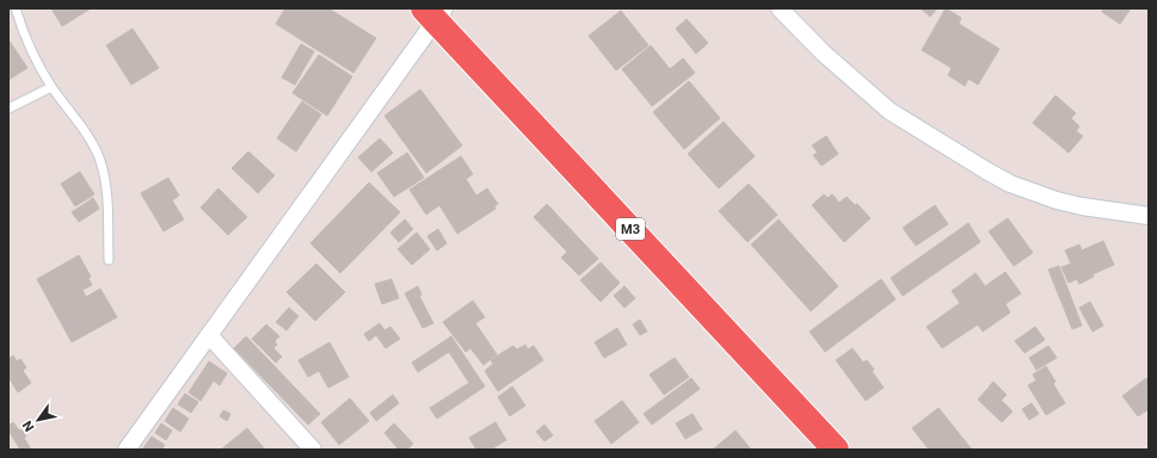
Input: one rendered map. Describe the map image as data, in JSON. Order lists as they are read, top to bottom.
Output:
{
  "streets": {
    "highway": ["M3"]
  },
  "north": "bottom left"
}
